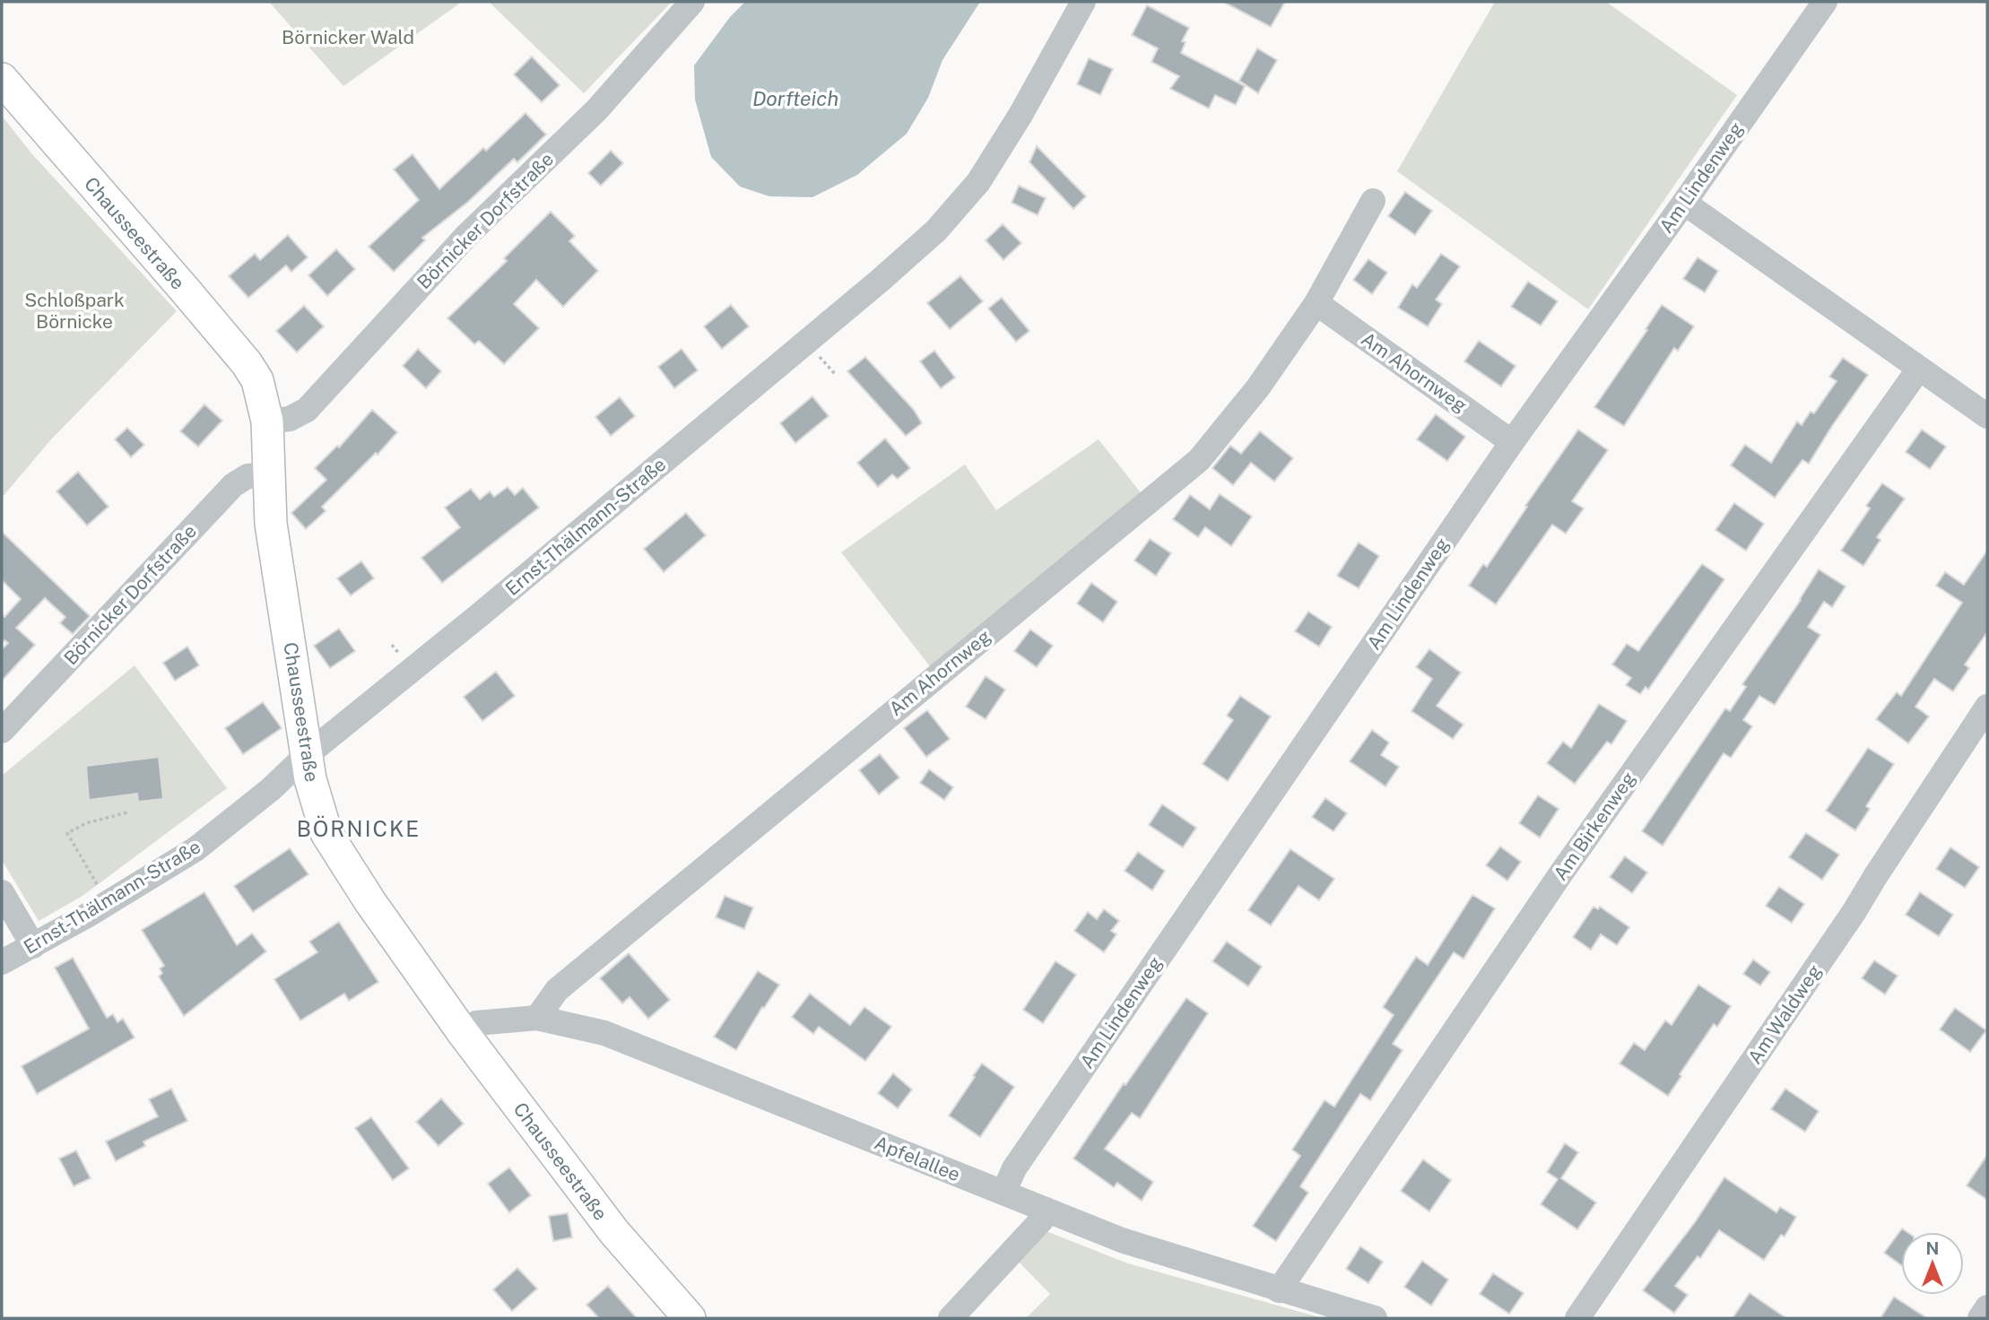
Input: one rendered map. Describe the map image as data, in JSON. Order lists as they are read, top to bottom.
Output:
{
  "streets": {
    "main road": ["Chausseestraße"],
    "street": [
      "Am Lindenweg",
      "Börnicker Dorfstraße",
      "Am Ahornweg",
      "Ernst-Thälmann-Straße",
      "Am Birkenweg",
      "Am Waldweg",
      "Apfelallee"
    ]
  },
  "crossings": [
    ["Am Lindenweg", "Am Ahornweg"],
    ["Am Lindenweg", "Apfelallee"],
    ["Börnicker Dorfstraße", "Chausseestraße"],
    ["Chausseestraße", "Ernst-Thälmann-Straße"],
    ["Chausseestraße", "Apfelallee"],
    ["Am Ahornweg", "Apfelallee"],
    ["Am Birkenweg", "Apfelallee"]
  ],
  "districts": ["BÖRNICKE"],
  "water": ["Dorfteich"],
  "parks": ["Börnicker Wald", "Schloßpark Börnicke"],
  "north": "top"
}
